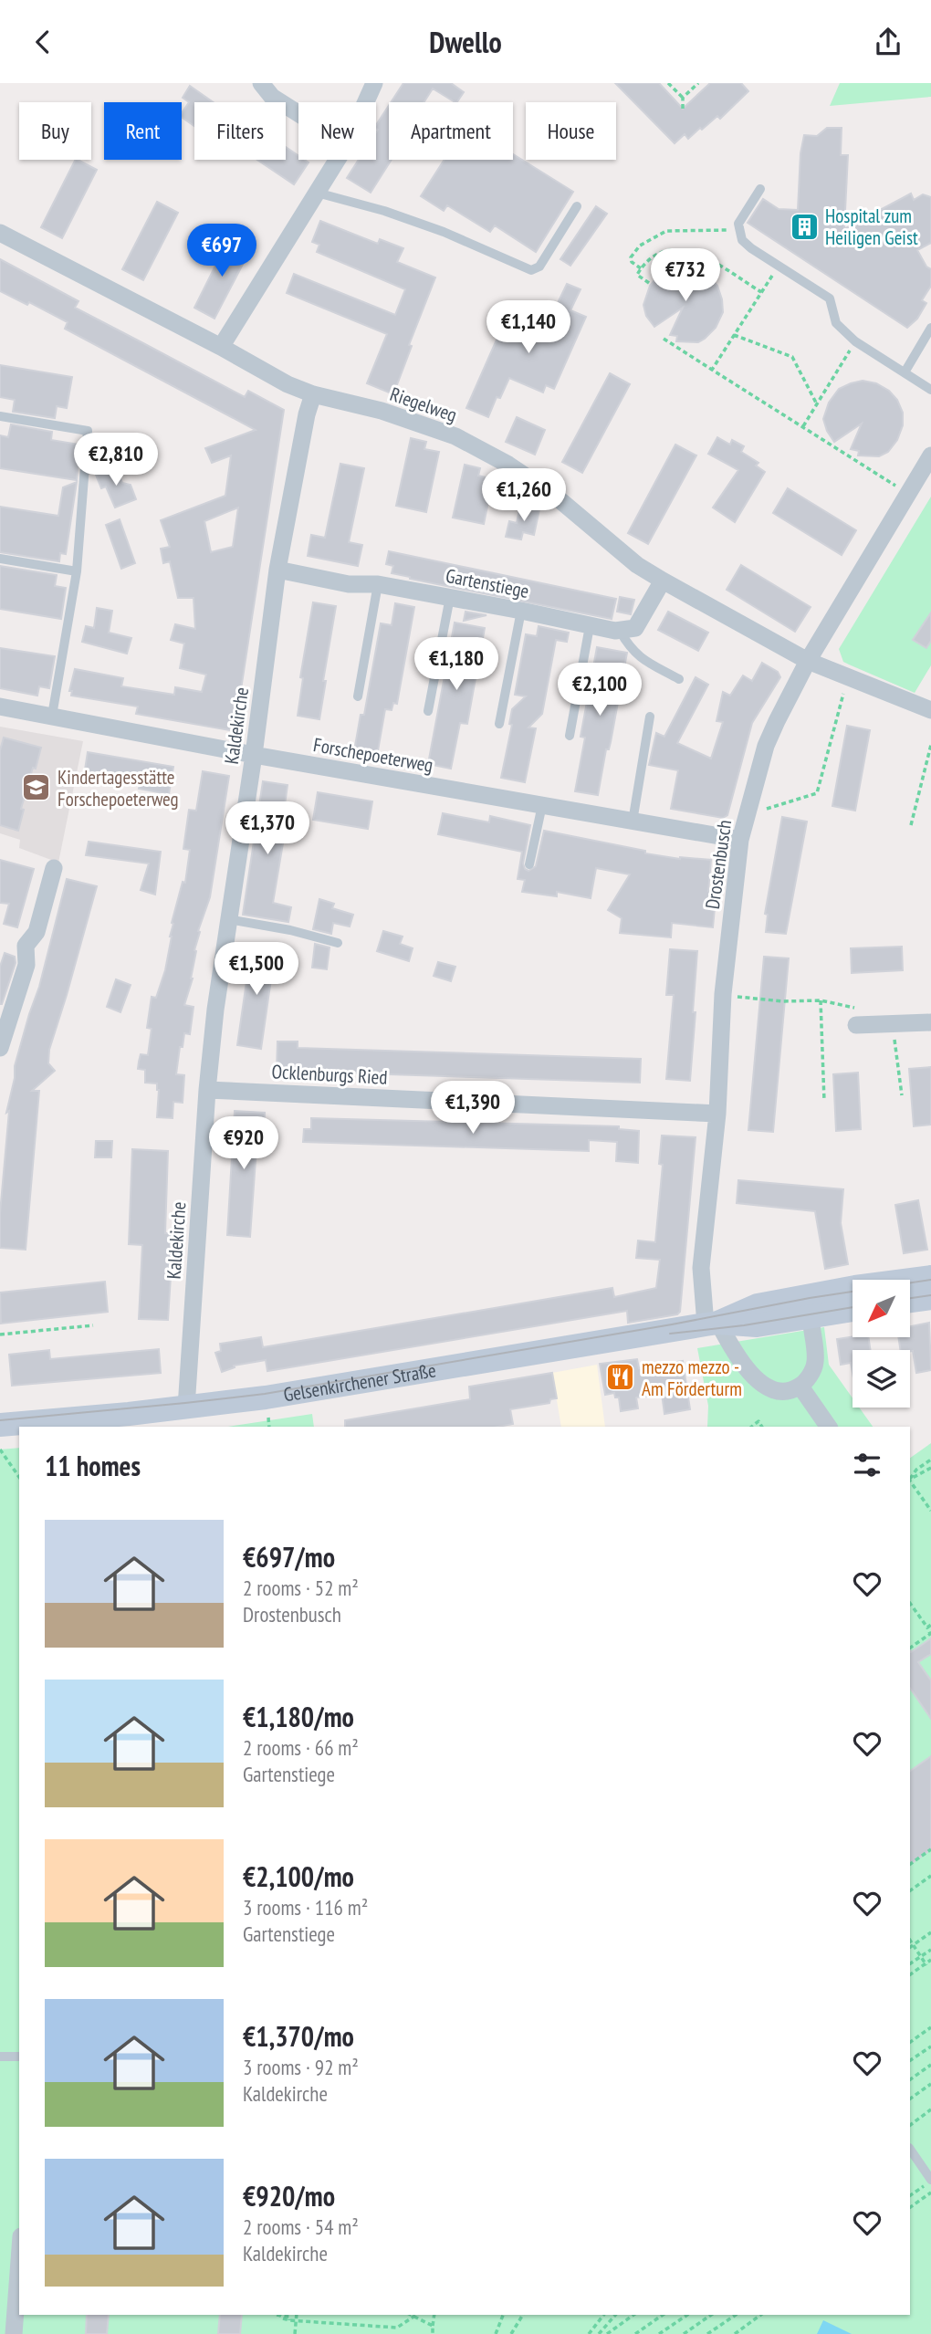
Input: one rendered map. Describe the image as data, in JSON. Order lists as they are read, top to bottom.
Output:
{
  "streets": {
    "main road": ["Gelsenkirchener Straße"],
    "street": [
      "Riegelweg",
      "Gartenstiege",
      "Kaldekirche",
      "Forschepoeterweg",
      "Drostenbusch",
      "Ocklenburgs Ried"
    ]
  },
  "crossings": [
    ["Riegelweg", "Kaldekirche"],
    ["Riegelweg", "Drostenbusch"],
    ["Gartenstiege", "Kaldekirche"],
    ["Kaldekirche", "Forschepoeterweg"],
    ["Kaldekirche", "Ocklenburgs Ried"],
    ["Kaldekirche", "Gelsenkirchener Straße"],
    ["Forschepoeterweg", "Drostenbusch"],
    ["Drostenbusch", "Ocklenburgs Ried"],
    ["Drostenbusch", "Gelsenkirchener Straße"]
  ],
  "places": {
    "building": ["Hospital zum Heiligen Geist"],
    "school or university": ["Kindertagesstätte Forschepoeterweg"],
    "restaurant": ["mezzo mezzo - Am Förderturm"]
  },
  "north": "bottom left",
  "page": {
    "header": "Dwello",
    "chip": [
      "Buy",
      "Rent",
      "Filters",
      "New",
      "Apartment",
      "House"
    ],
    "price": [
      "€697",
      "€732",
      "€1,140",
      "€2,810",
      "€1,260",
      "€1,180",
      "€2,100",
      "€1,370",
      "€1,500",
      "€1,390",
      "€920"
    ],
    "heading": "11 homes",
    "list": [
      {
        "name": "€697/mo",
        "note": "2 rooms · 52 m² · Drostenbusch"
      },
      {
        "name": "€1,180/mo",
        "note": "2 rooms · 66 m² · Gartenstiege"
      },
      {
        "name": "€2,100/mo",
        "note": "3 rooms · 116 m² · Gartenstiege"
      },
      {
        "name": "€1,370/mo",
        "note": "3 rooms · 92 m² · Kaldekirche"
      },
      {
        "name": "€920/mo",
        "note": "2 rooms · 54 m² · Kaldekirche"
      }
    ]
  }
}
